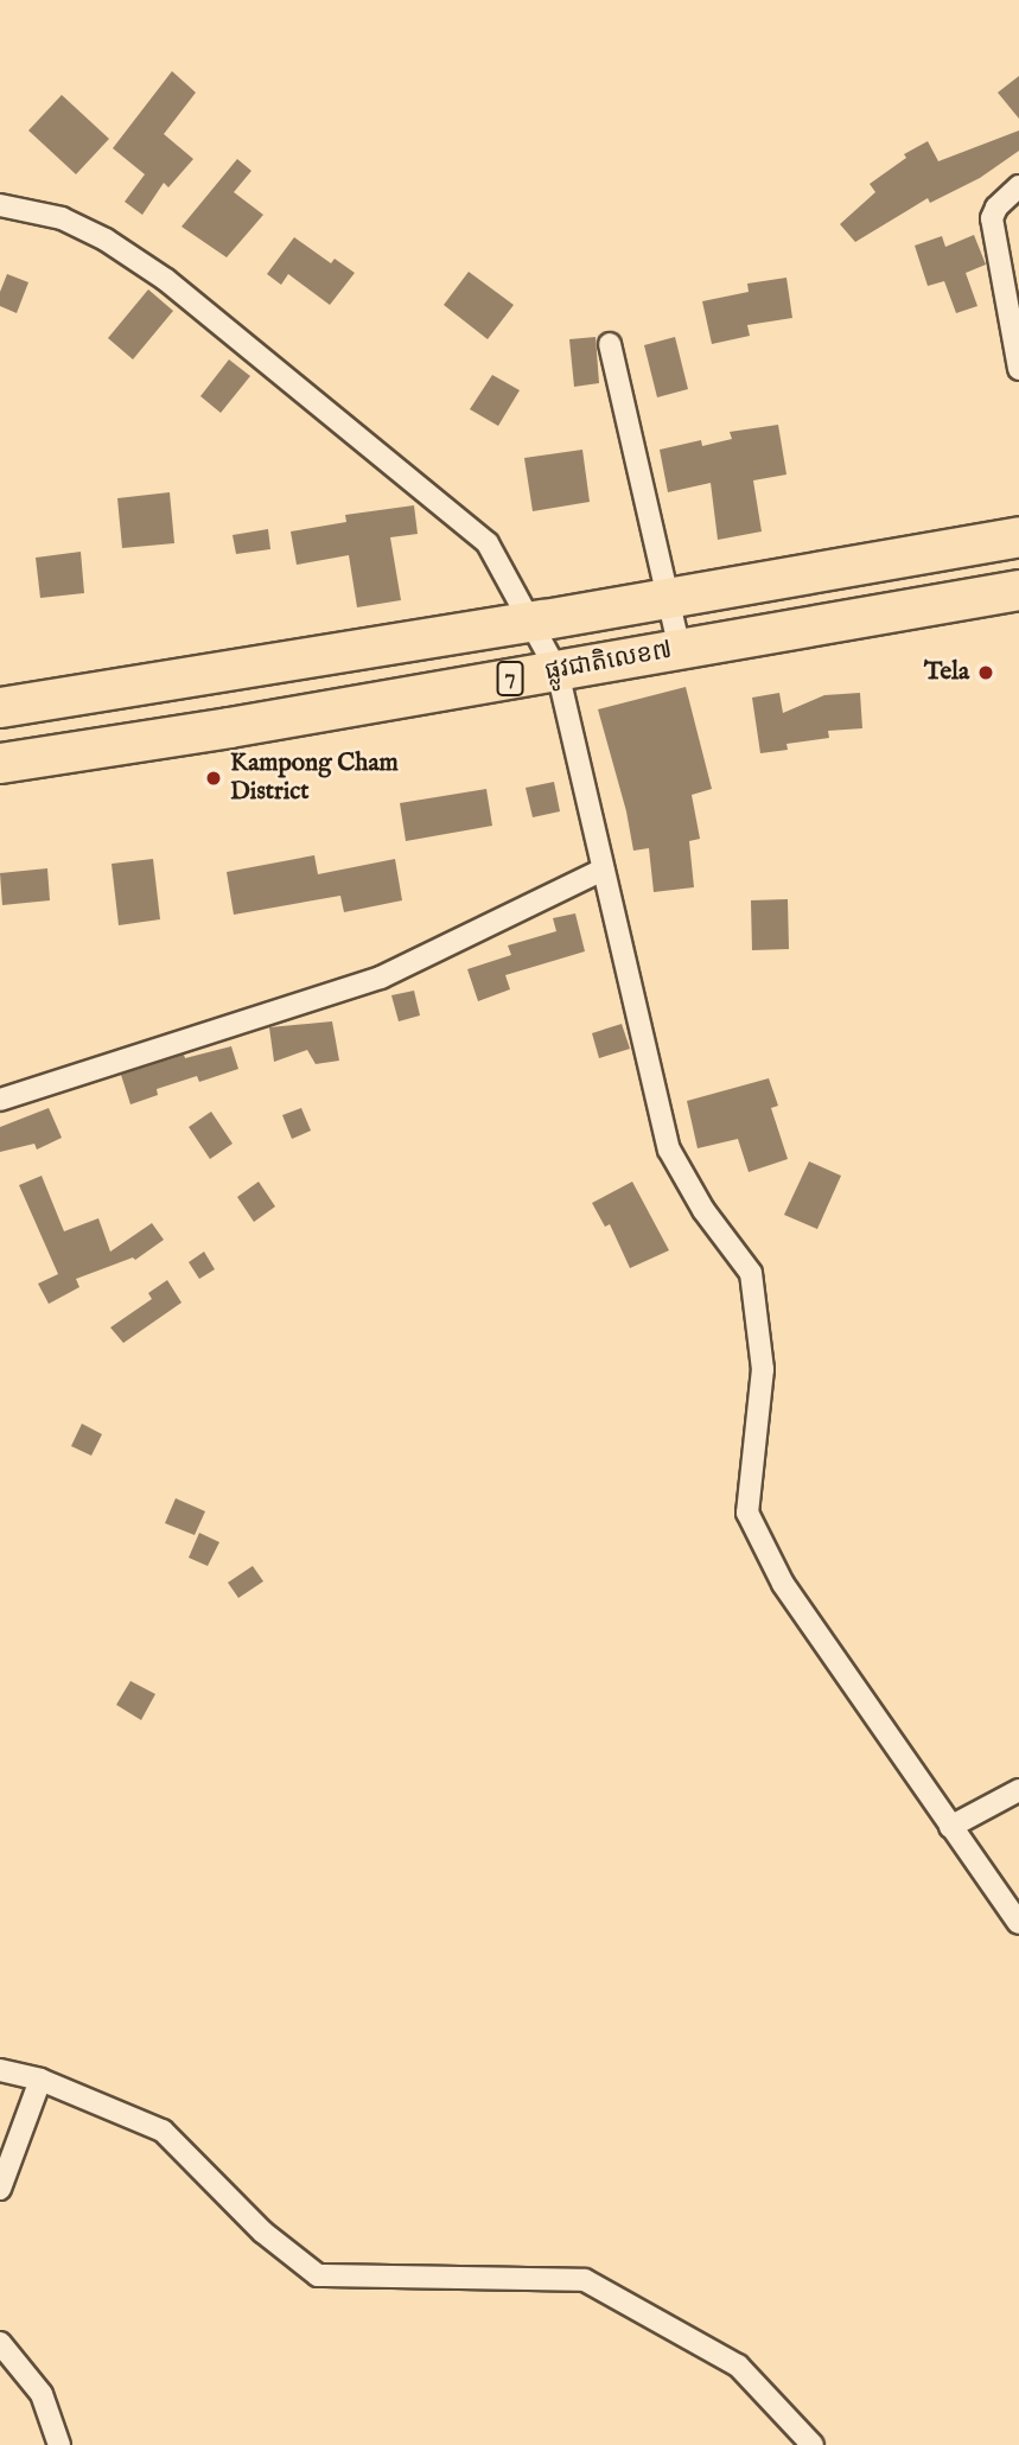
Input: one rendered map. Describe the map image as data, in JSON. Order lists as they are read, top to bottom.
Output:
{
  "streets": {
    "highway": ["ផ្លូវជាតិលេខ៧", "7"]
  },
  "places": ["Tela", "Kampong Cham District"]
}
